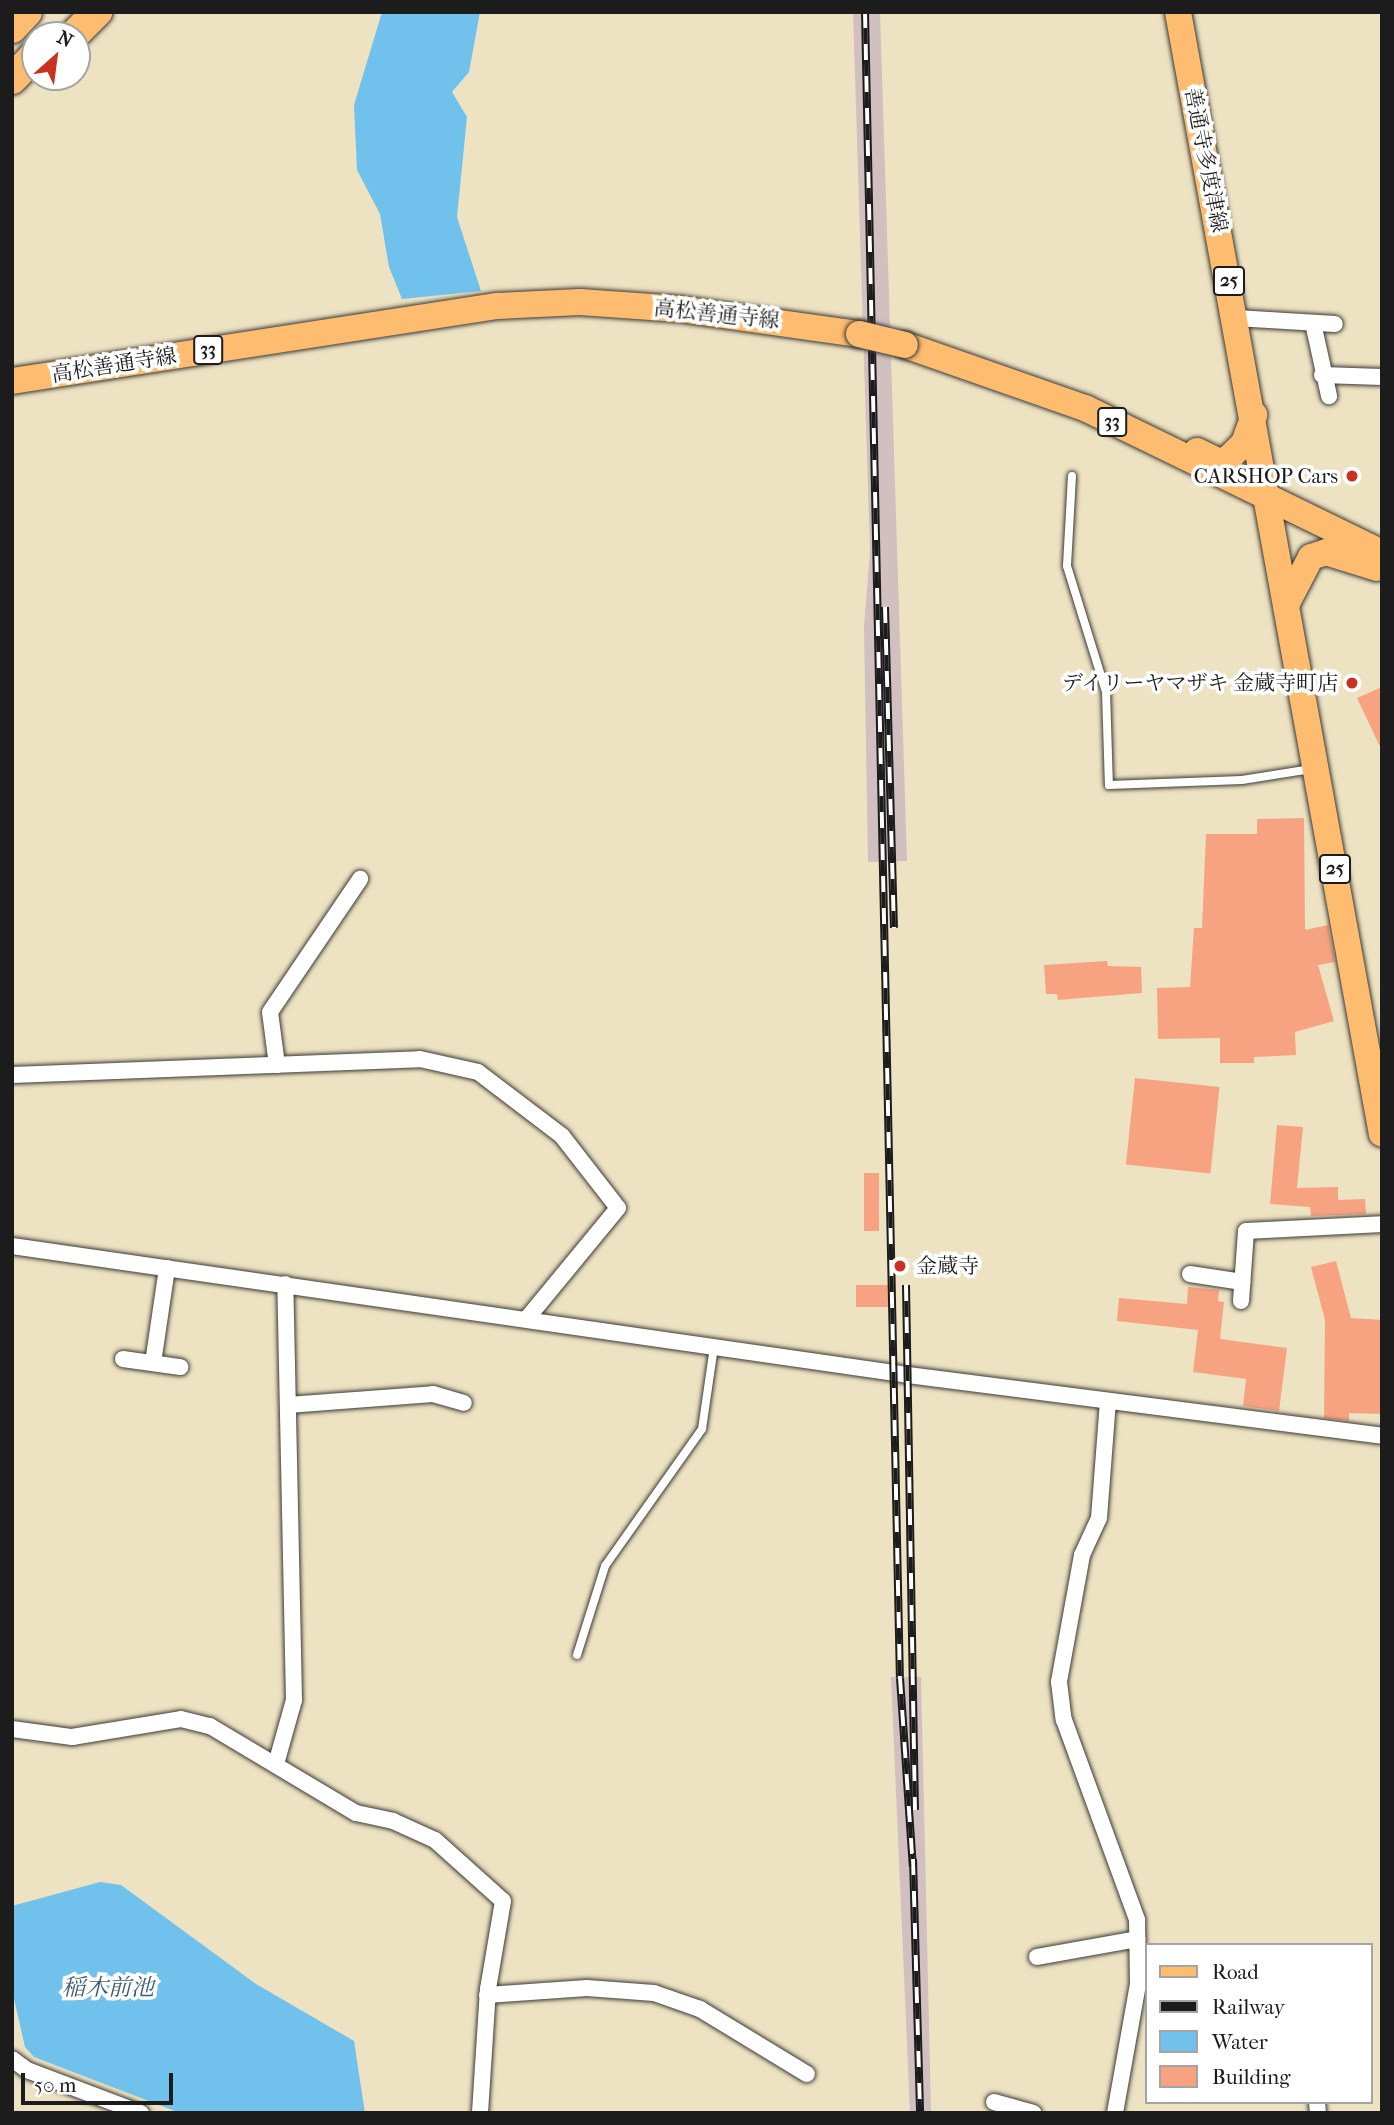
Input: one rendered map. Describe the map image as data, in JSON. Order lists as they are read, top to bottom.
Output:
{
  "streets": {
    "main road": [
      "善通寺多度津線",
      "25",
      "高松善通寺線",
      "33"
    ]
  },
  "crossings": [
    ["善通寺多度津線", "高松善通寺線"]
  ],
  "water": ["稲木前池"],
  "places": ["CARSHOP Cars", "デイリーヤマザキ 金蔵寺町店", "金蔵寺"],
  "legend": [
    "Road",
    "Railway",
    "Water",
    "Building"
  ],
  "scale_bar": "50 m",
  "north": "top right"
}
